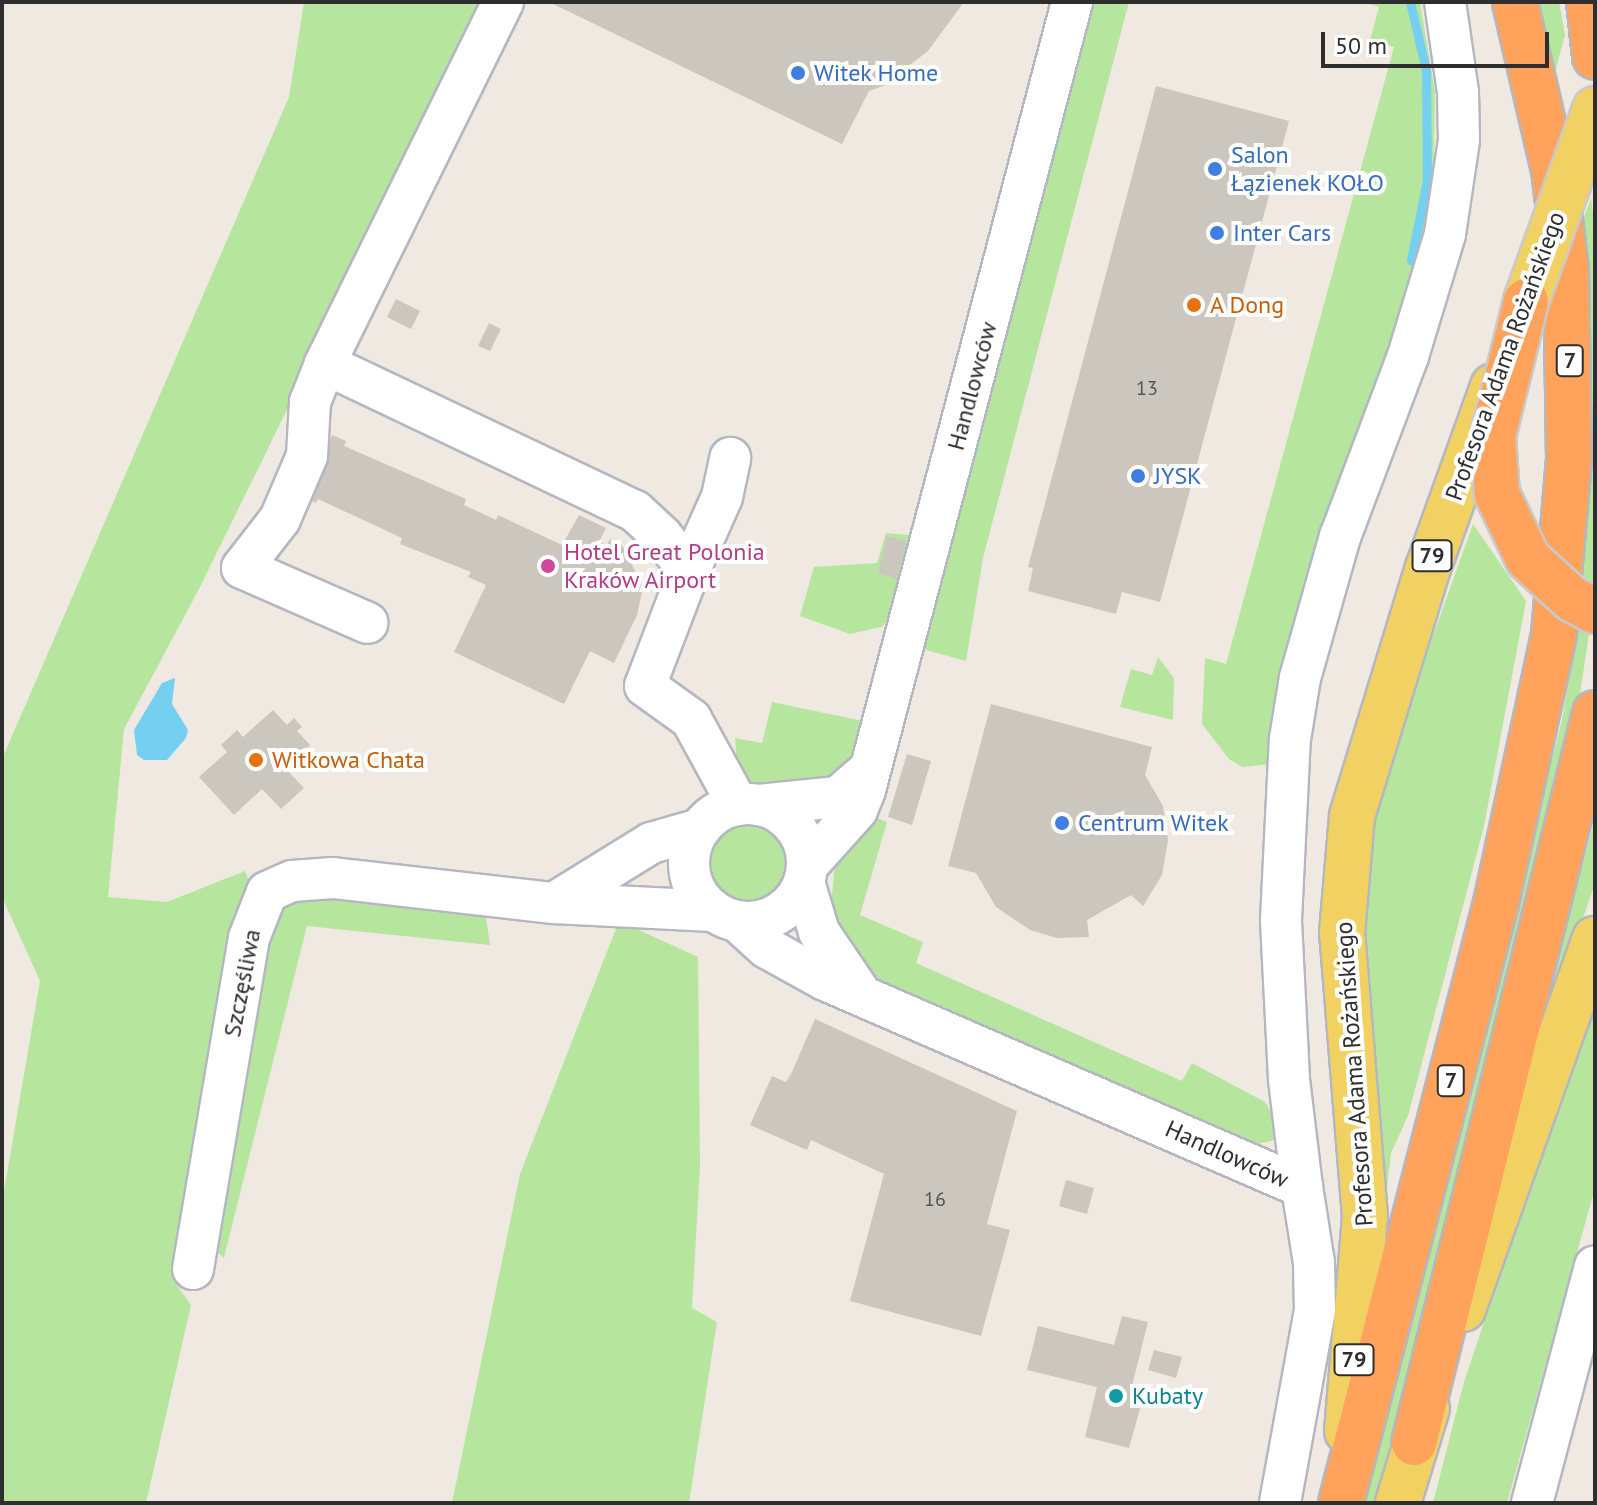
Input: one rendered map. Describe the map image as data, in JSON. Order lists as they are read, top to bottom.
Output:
{
  "streets": {
    "highway": ["7"],
    "main road": ["Profesora Adama Rożańskiego", "79"],
    "street": ["Handlowców", "Szczęśliwa"]
  },
  "crossings": [
    ["Profesora Adama Rożańskiego", "7"],
    ["Handlowców", "Szczęśliwa"]
  ],
  "places": [
    "Witek Home",
    "Salon Łązienek KOŁO",
    "Inter Cars",
    "A Dong",
    "JYSK",
    "Hotel Great Polonia Kraków Airport",
    "Witkowa Chata",
    "Centrum Witek",
    "Kubaty"
  ],
  "house_numbers": ["13", "16"],
  "scale_bar": "50 m"
}
